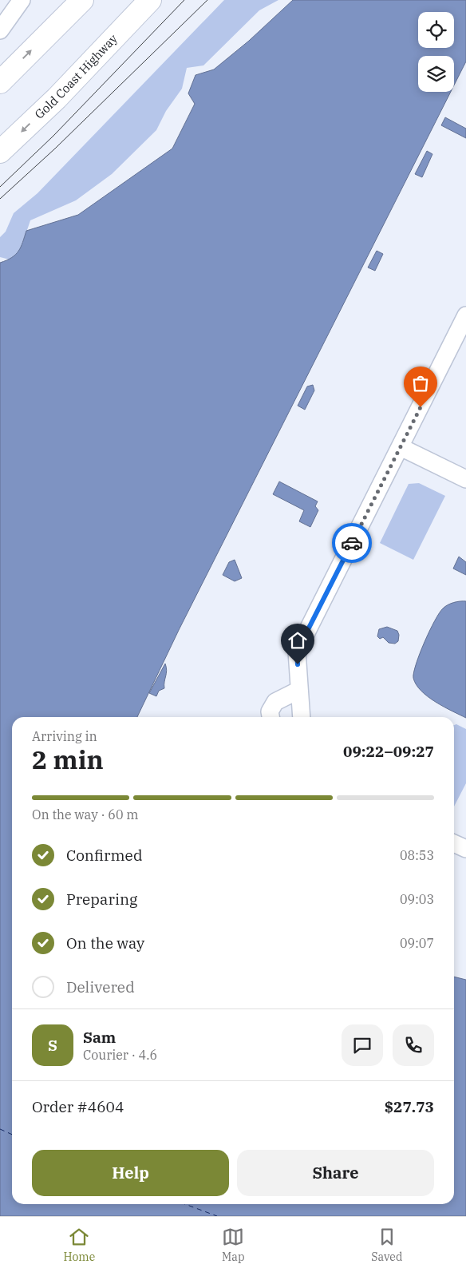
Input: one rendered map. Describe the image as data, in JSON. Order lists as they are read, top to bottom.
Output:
{
  "streets": {
    "highway": ["Gold Coast Highway"]
  },
  "page": {
    "heading": ["2 min", "Arriving in", "09:22–09:27"],
    "panel": [
      "Sam",
      "Courier · 4.6",
      "Order #4604",
      "$27.73"
    ],
    "bar": "On the way · 60 m",
    "list": [
      ["Confirmed", "08:53"],
      ["Preparing", "09:03"],
      ["On the way", "09:07"],
      "Delivered"
    ],
    "round": "S",
    "buttons": ["Help", "Share"],
    "tabs": ["Home", "Map", "Saved"]
  }
}
